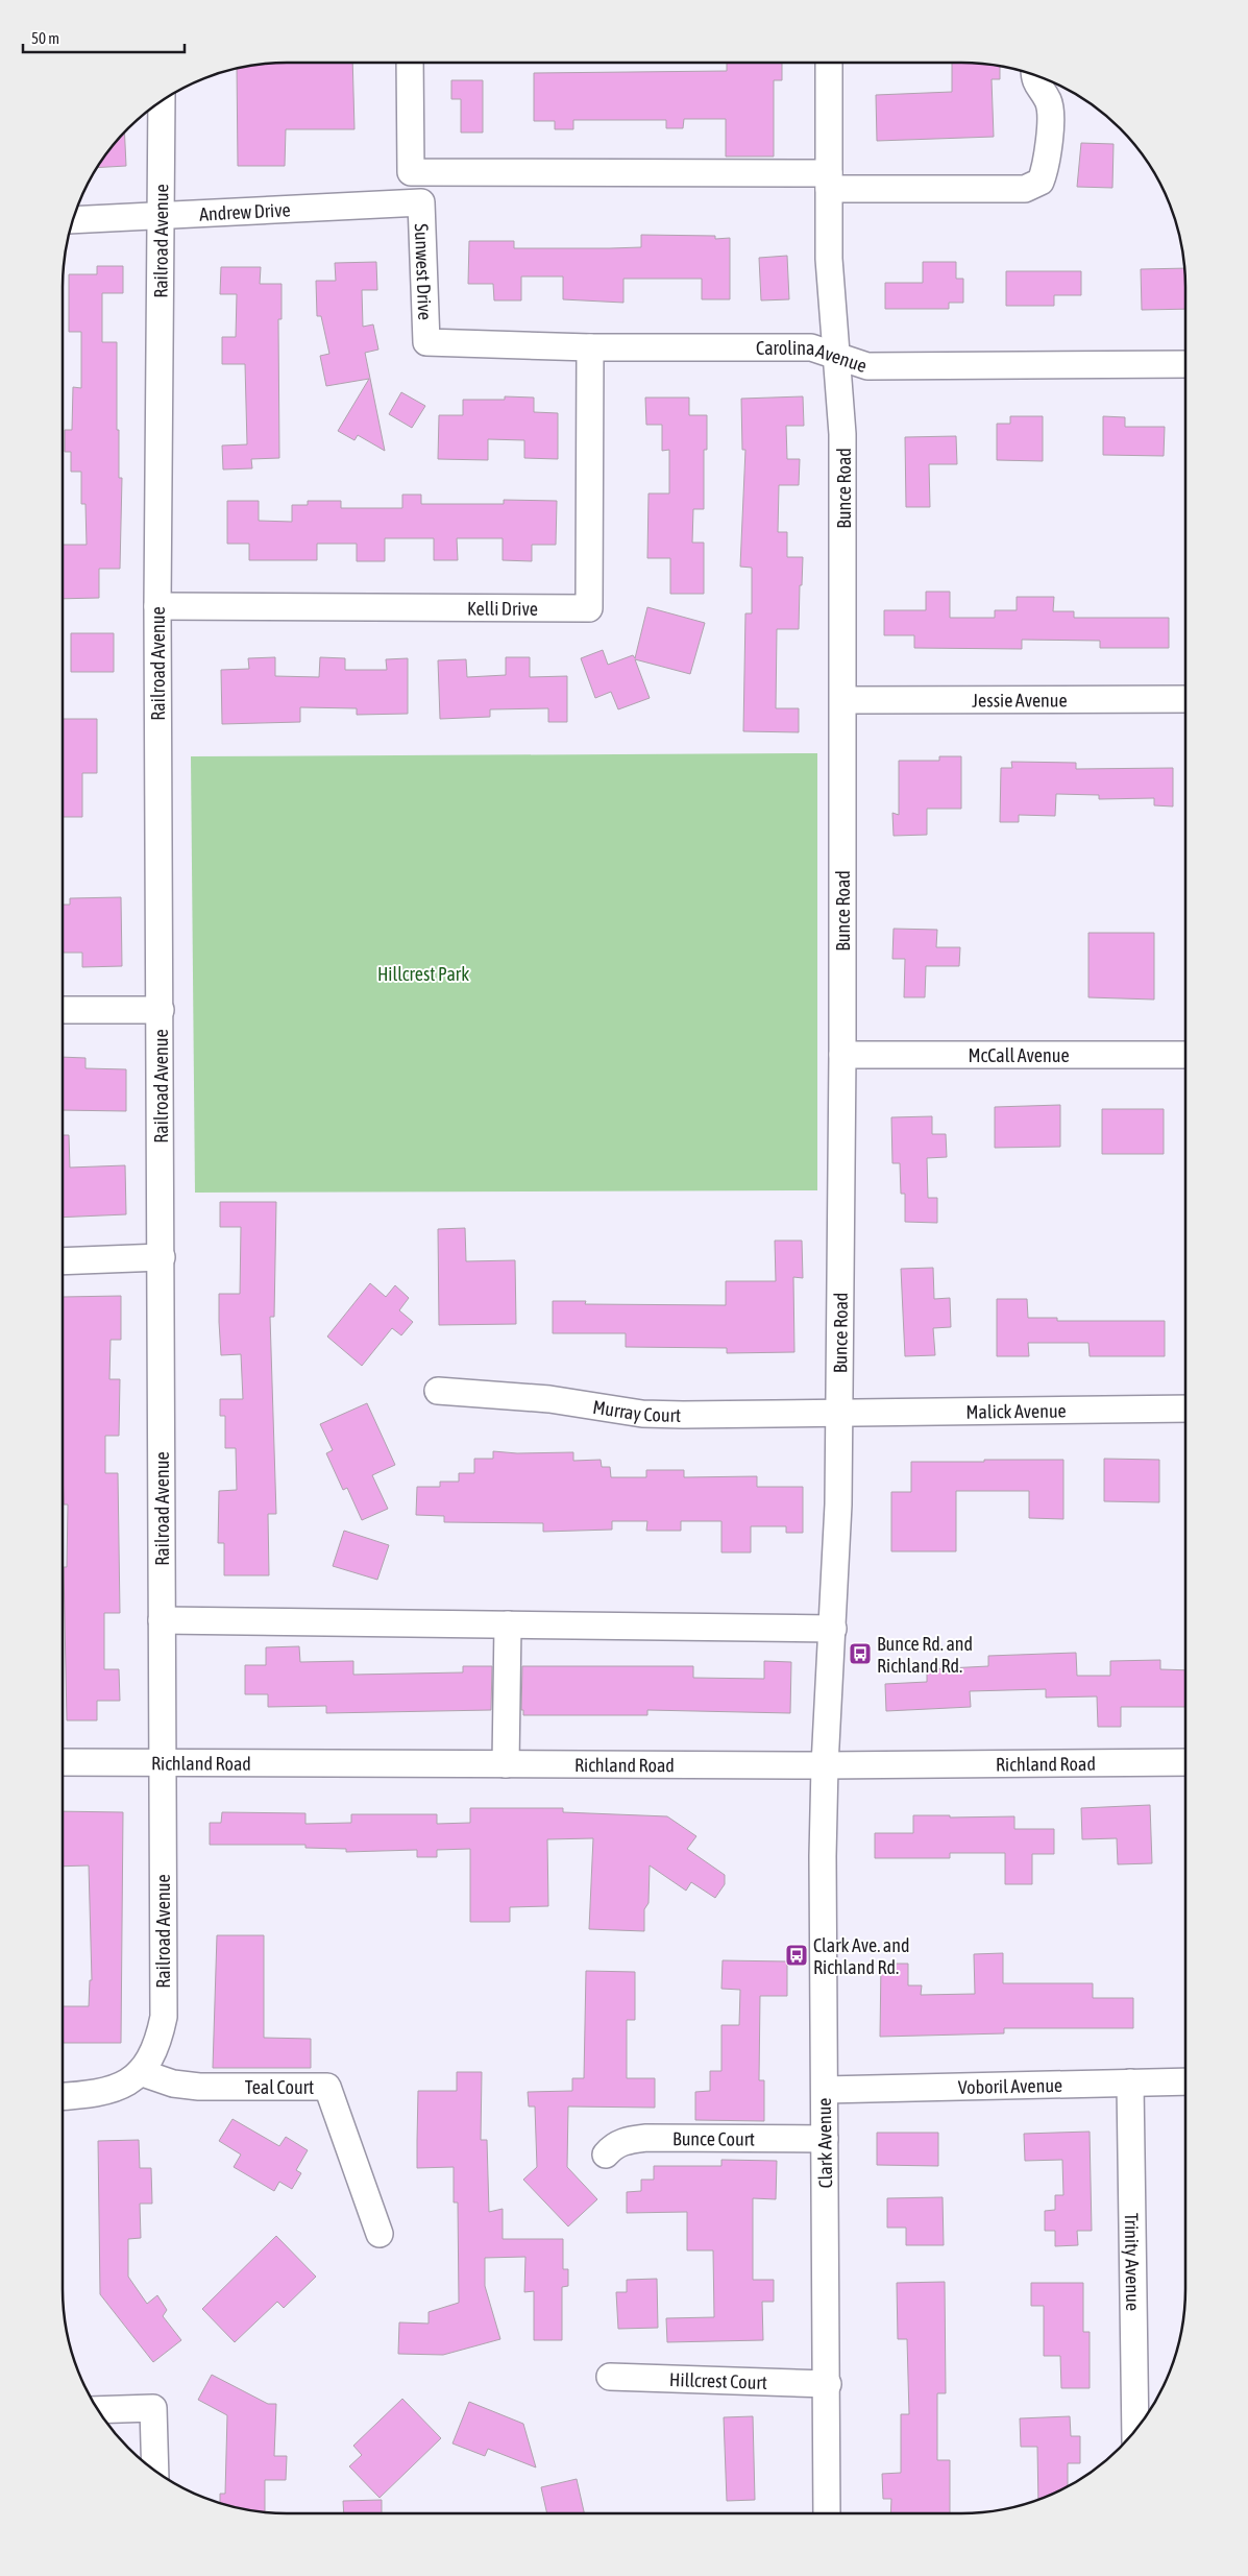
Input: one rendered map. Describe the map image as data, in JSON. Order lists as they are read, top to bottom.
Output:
{
  "streets": {
    "street": [
      "Andrew Drive",
      "Railroad Avenue",
      "Sunwest Drive",
      "Carolina Avenue",
      "Bunce Road",
      "Kelli Drive",
      "Jessie Avenue",
      "McCall Avenue",
      "Murray Court",
      "Malick Avenue",
      "Richland Road",
      "Voboril Avenue",
      "Teal Court",
      "Bunce Court",
      "Clark Avenue",
      "Trinity Avenue",
      "Hillcrest Court"
    ]
  },
  "crossings": [
    ["Andrew Drive", "Railroad Avenue"],
    ["Andrew Drive", "Sunwest Drive"],
    ["Railroad Avenue", "Kelli Drive"],
    ["Railroad Avenue", "Richland Road"],
    ["Railroad Avenue", "Teal Court"],
    ["Sunwest Drive", "Carolina Avenue"],
    ["Carolina Avenue", "Bunce Road"],
    ["Carolina Avenue", "Kelli Drive"],
    ["Bunce Road", "Jessie Avenue"],
    ["Bunce Road", "McCall Avenue"],
    ["Bunce Road", "Murray Court"],
    ["Bunce Road", "Malick Avenue"],
    ["Bunce Road", "Richland Road"],
    ["Bunce Road", "Clark Avenue"],
    ["Murray Court", "Malick Avenue"],
    ["Richland Road", "Clark Avenue"],
    ["Voboril Avenue", "Clark Avenue"],
    ["Voboril Avenue", "Trinity Avenue"],
    ["Bunce Court", "Clark Avenue"],
    ["Clark Avenue", "Hillcrest Court"]
  ],
  "parks": ["Hillcrest Park"],
  "places": {
    "bus stop": ["Bunce Rd. and Richland Rd.", "Clark Ave. and Richland Rd."]
  },
  "scale_bar": "50 m"
}
